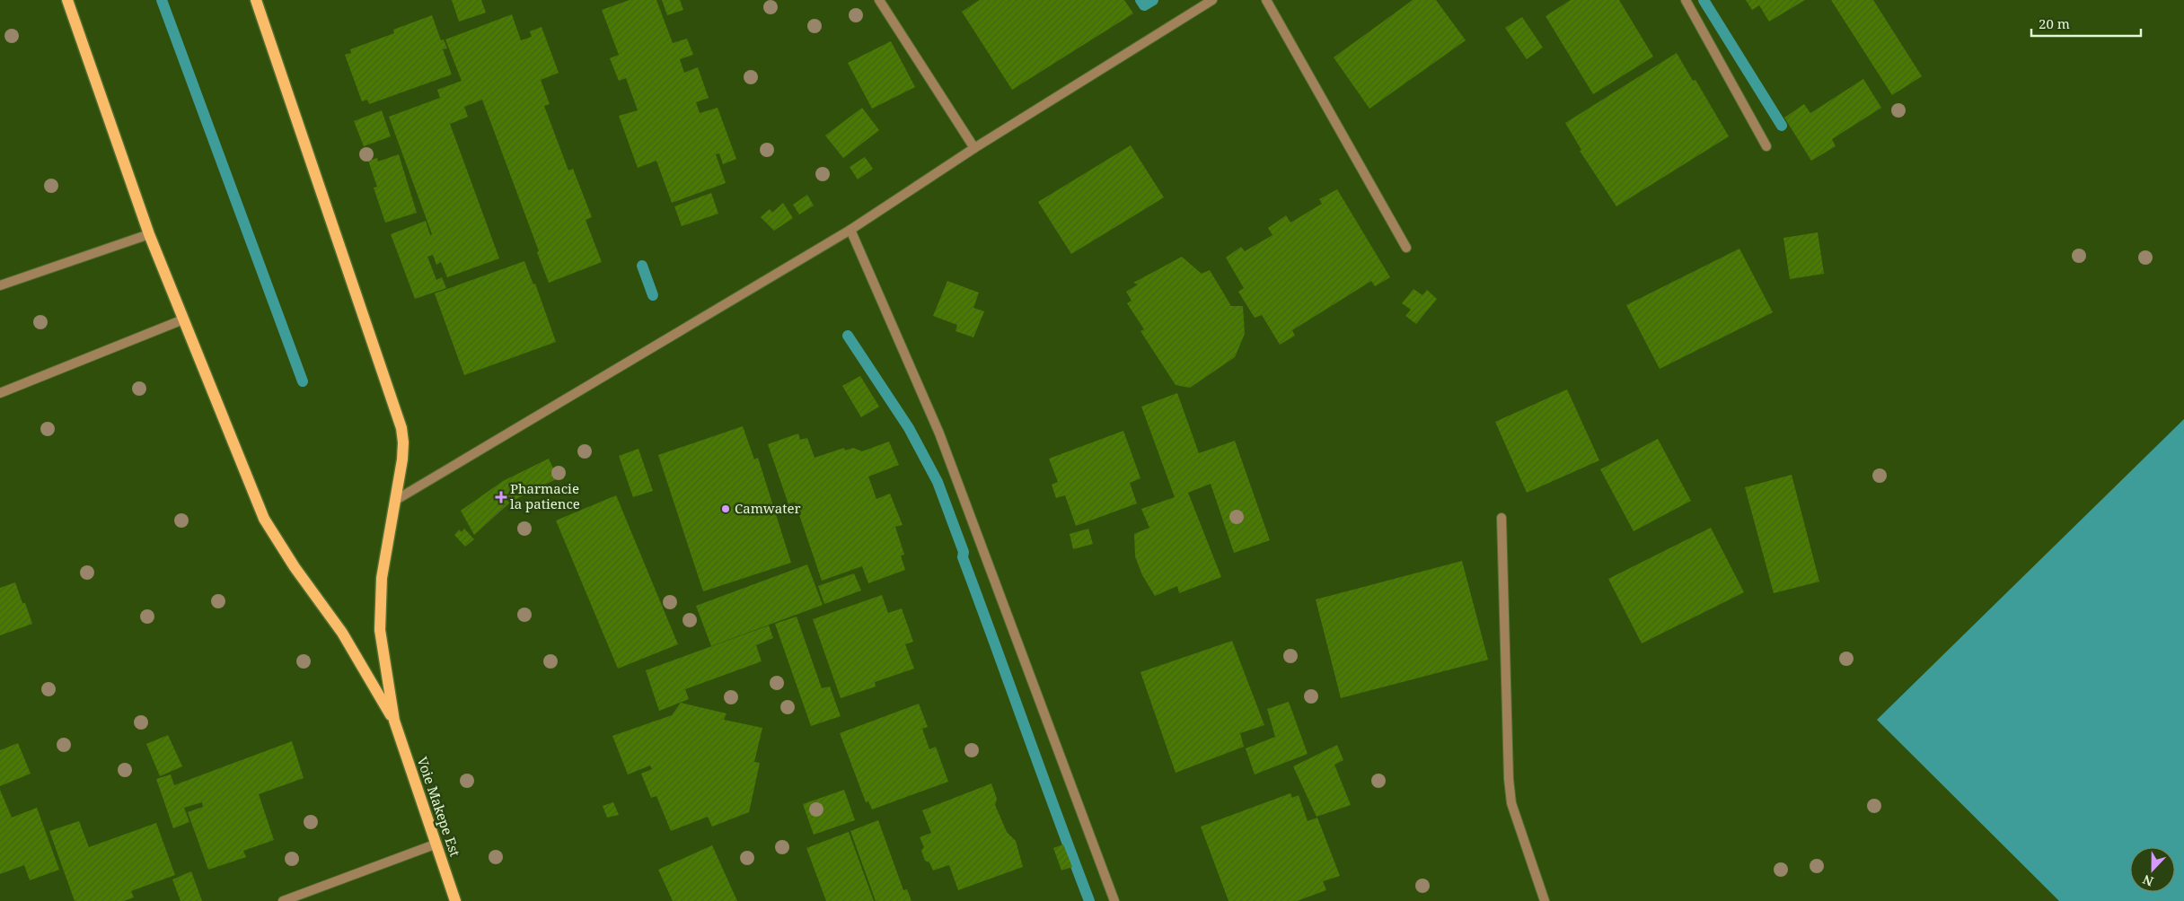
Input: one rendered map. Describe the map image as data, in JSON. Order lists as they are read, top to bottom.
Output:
{
  "streets": {
    "main road": ["Voie Makepe Est"]
  },
  "places": {
    "health": ["Pharmacie la patience"],
    "other": ["Camwater"]
  },
  "scale_bar": "20 m",
  "north": "bottom"
}
